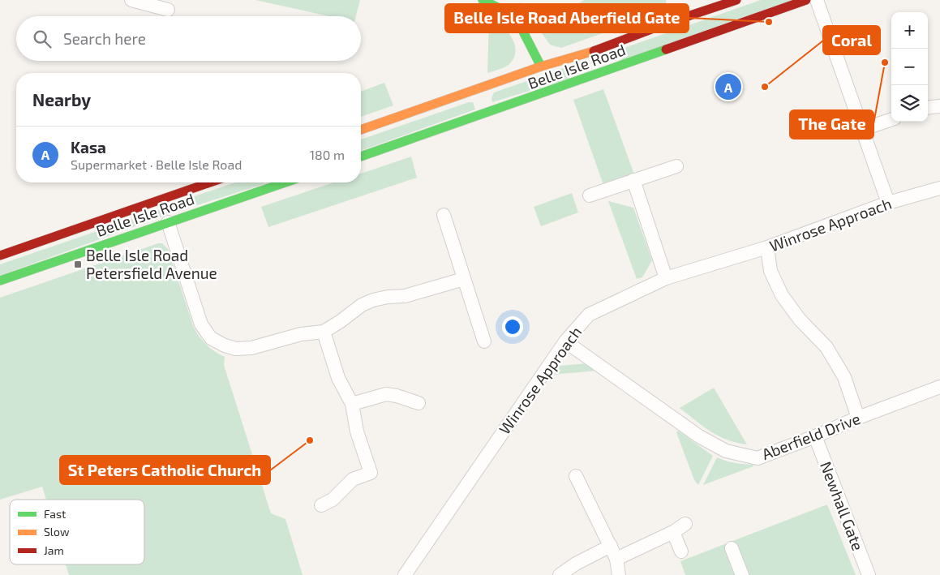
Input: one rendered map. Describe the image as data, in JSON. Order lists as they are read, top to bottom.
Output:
{
  "streets": {
    "street": [
      "Belle Isle Road",
      "Winrose Approach",
      "Aberfield Drive",
      "Newhall Gate"
    ]
  },
  "crossings": [
    ["Winrose Approach", "Aberfield Drive"],
    ["Aberfield Drive", "Newhall Gate"]
  ],
  "places": {
    "other": [
      "Belle Isle Road Aberfield Gate",
      "The Gate",
      "Coral",
      "St Peters Catholic Church"
    ],
    "transit": ["Belle Isle Road Petersfield Avenue"]
  },
  "legend": ["Fast", "Slow", "Jam"],
  "page": {
    "map_buttons": ["+", "−"],
    "search": "Search here",
    "pins": "A",
    "heading": "Nearby",
    "list": [
      {
        "mark": "A",
        "name": "Kasa",
        "note": "Supermarket · Belle Isle Road",
        "value": "180 m"
      }
    ]
  }
}
